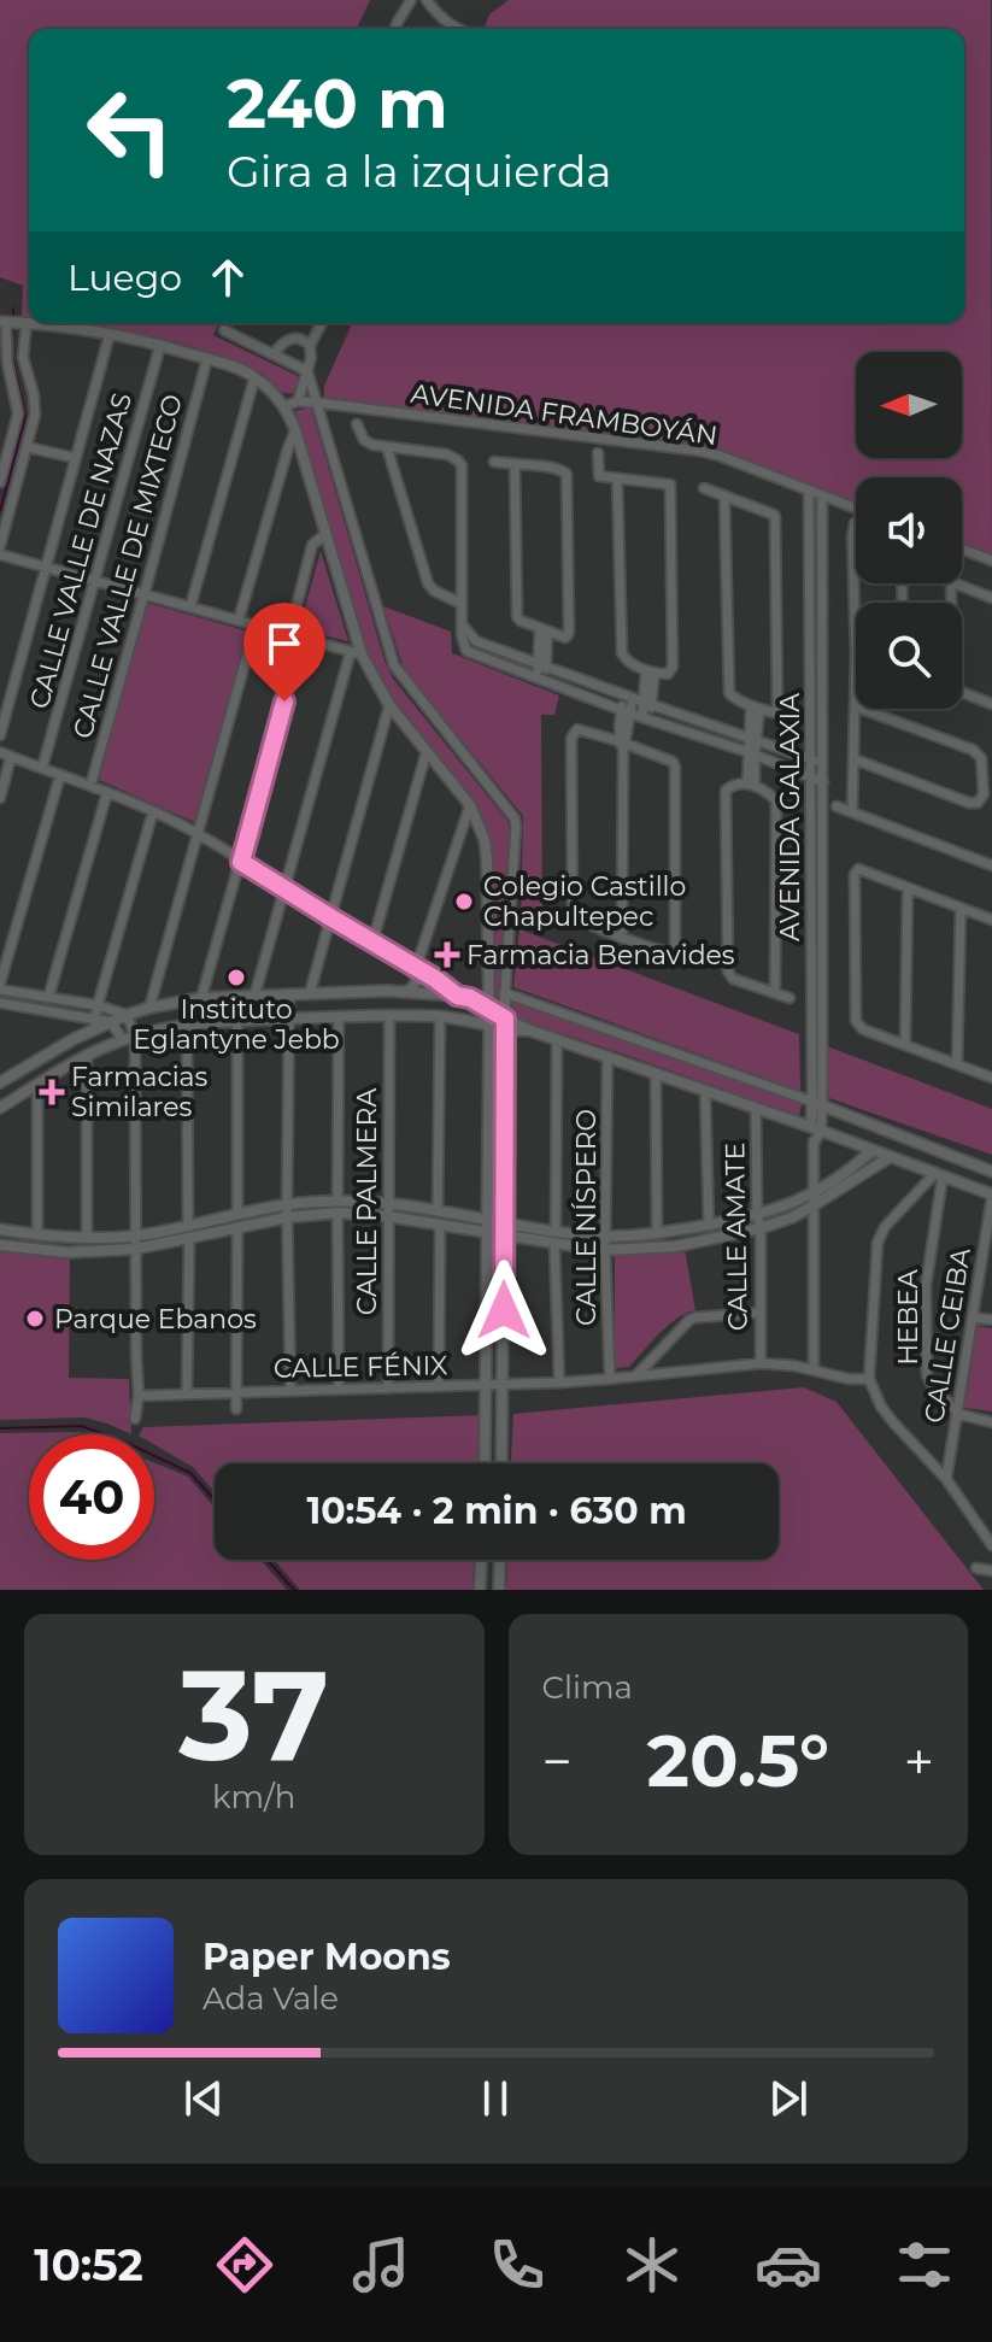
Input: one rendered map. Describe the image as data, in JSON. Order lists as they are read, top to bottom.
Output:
{
  "streets": {
    "street": [
      "AVENIDA FRAMBOYÁN",
      "CALLE VALLE DE NAZAS",
      "CALLE VALLE DE MIXTECO",
      "AVENIDA GALAXIA",
      "CALLE PALMERA",
      "CALLE NÍSPERO",
      "CALLE AMATE",
      "HEBEA",
      "CALLE CEIBA",
      "CALLE FÉNIX"
    ]
  },
  "crossings": [
    ["AVENIDA FRAMBOYÁN", "AVENIDA GALAXIA"],
    ["AVENIDA GALAXIA", "CALLE FÉNIX"],
    ["CALLE PALMERA", "CALLE FÉNIX"],
    ["CALLE NÍSPERO", "CALLE FÉNIX"],
    ["CALLE AMATE", "CALLE FÉNIX"],
    ["HEBEA", "CALLE CEIBA"]
  ],
  "places": {
    "other": ["Colegio Castillo Chapultepec", "Instituto Eglantyne Jebb", "Parque Ebanos"],
    "health": ["Farmacia Benavides", "Farmacias Similares"]
  },
  "north": "left",
  "page": {
    "turn": ["240 m", "Gira a la izquierda"],
    "then": "Luego",
    "limit": "40",
    "trip": "10:54 · 2 min · 630 m",
    "tile": [
      ["37", "km/h"],
      "Clima"
    ],
    "heat": ["−", "20.5°", "+"],
    "song": ["Paper Moons", "Ada Vale"],
    "tabs": "10:52"
  }
}
